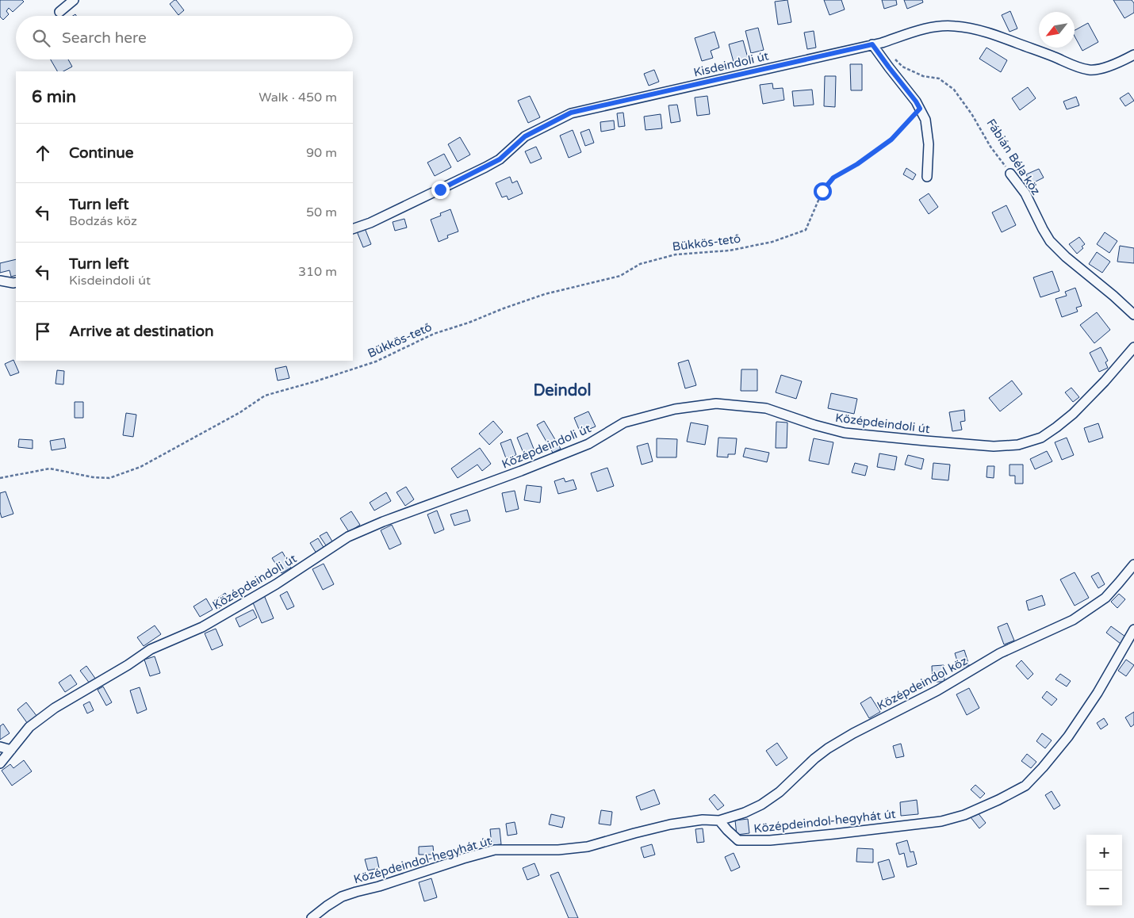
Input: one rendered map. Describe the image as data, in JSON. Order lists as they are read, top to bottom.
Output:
{
  "streets": {
    "street": [
      "Kisdeindoli út",
      "Fábián Béla köz",
      "Középdeindoli út",
      "Középdeindol köz",
      "Középdeindol-hegyhát út"
    ],
    "path": ["Bükkös-tető"]
  },
  "crossings": [
    ["Középdeindol köz", "Középdeindol-hegyhát út"]
  ],
  "districts": ["Deindol"],
  "north": "bottom left",
  "page": {
    "search": "Search here",
    "heading": ["6 min", "Walk · 450 m"],
    "list": [
      ["Continue", "90 m"],
      ["Turn left", "Bodzás köz", "50 m"],
      ["Turn left", "Kisdeindoli út", "310 m"],
      "Arrive at destination"
    ],
    "map_buttons": ["+", "−"]
  }
}
